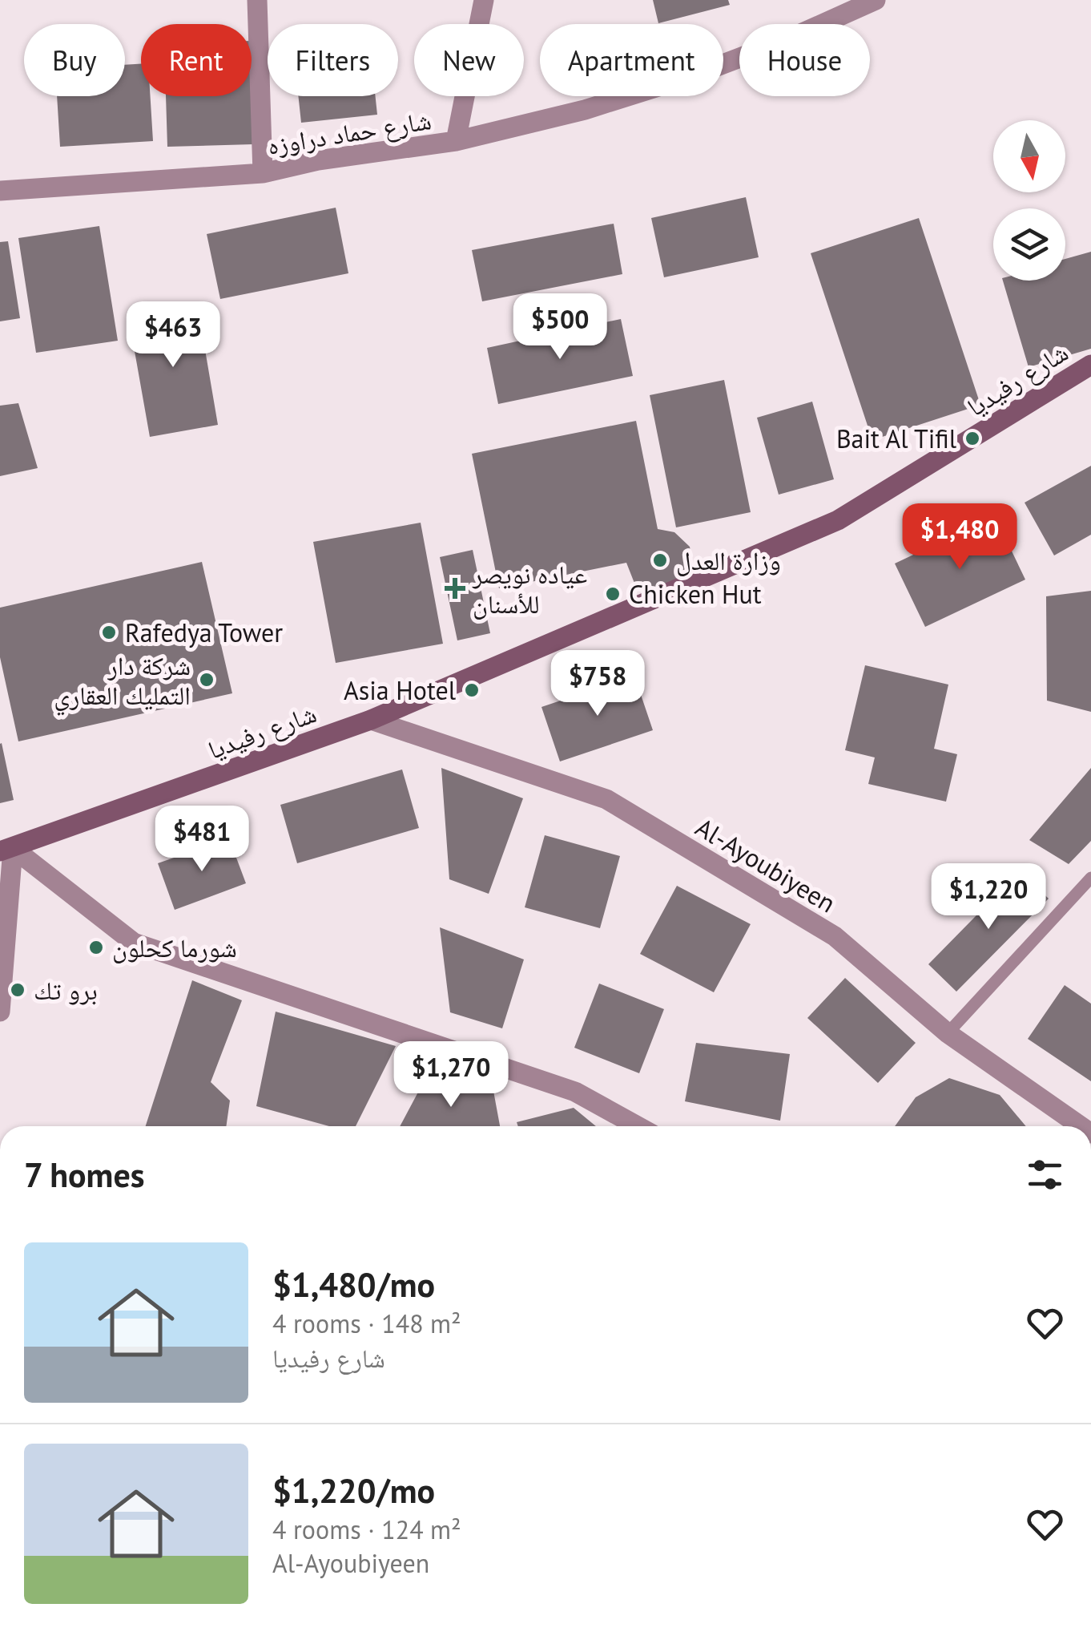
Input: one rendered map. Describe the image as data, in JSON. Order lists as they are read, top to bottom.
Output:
{
  "streets": {
    "main road": ["شارع رفيديا"],
    "street": ["شارع حماد دراوزه", "Al-Ayoubiyeen"]
  },
  "crossings": [
    ["شارع رفيديا", "Al-Ayoubiyeen"]
  ],
  "places": {
    "other": [
      "Bait Al Tifil",
      "وزارة العدل",
      "Chicken Hut",
      "Rafedya Tower",
      "شركة دار التمليك العقاري",
      "Asia Hotel",
      "شورما كحلون",
      "برو تك"
    ],
    "health": ["عياده نويصر للأسنان"]
  },
  "north": "bottom",
  "page": {
    "chip": [
      "Buy",
      "Rent",
      "Filters",
      "New",
      "Apartment",
      "House"
    ],
    "price": [
      "$500",
      "$463",
      "$1,480",
      "$758",
      "$481",
      "$1,220",
      "$1,270"
    ],
    "heading": "7 homes",
    "list": [
      {
        "name": "$1,480/mo",
        "note": "4 rooms · 148 m² · شارع رفيديا"
      },
      {
        "name": "$1,220/mo",
        "note": "4 rooms · 124 m² · Al-Ayoubiyeen"
      }
    ]
  }
}
